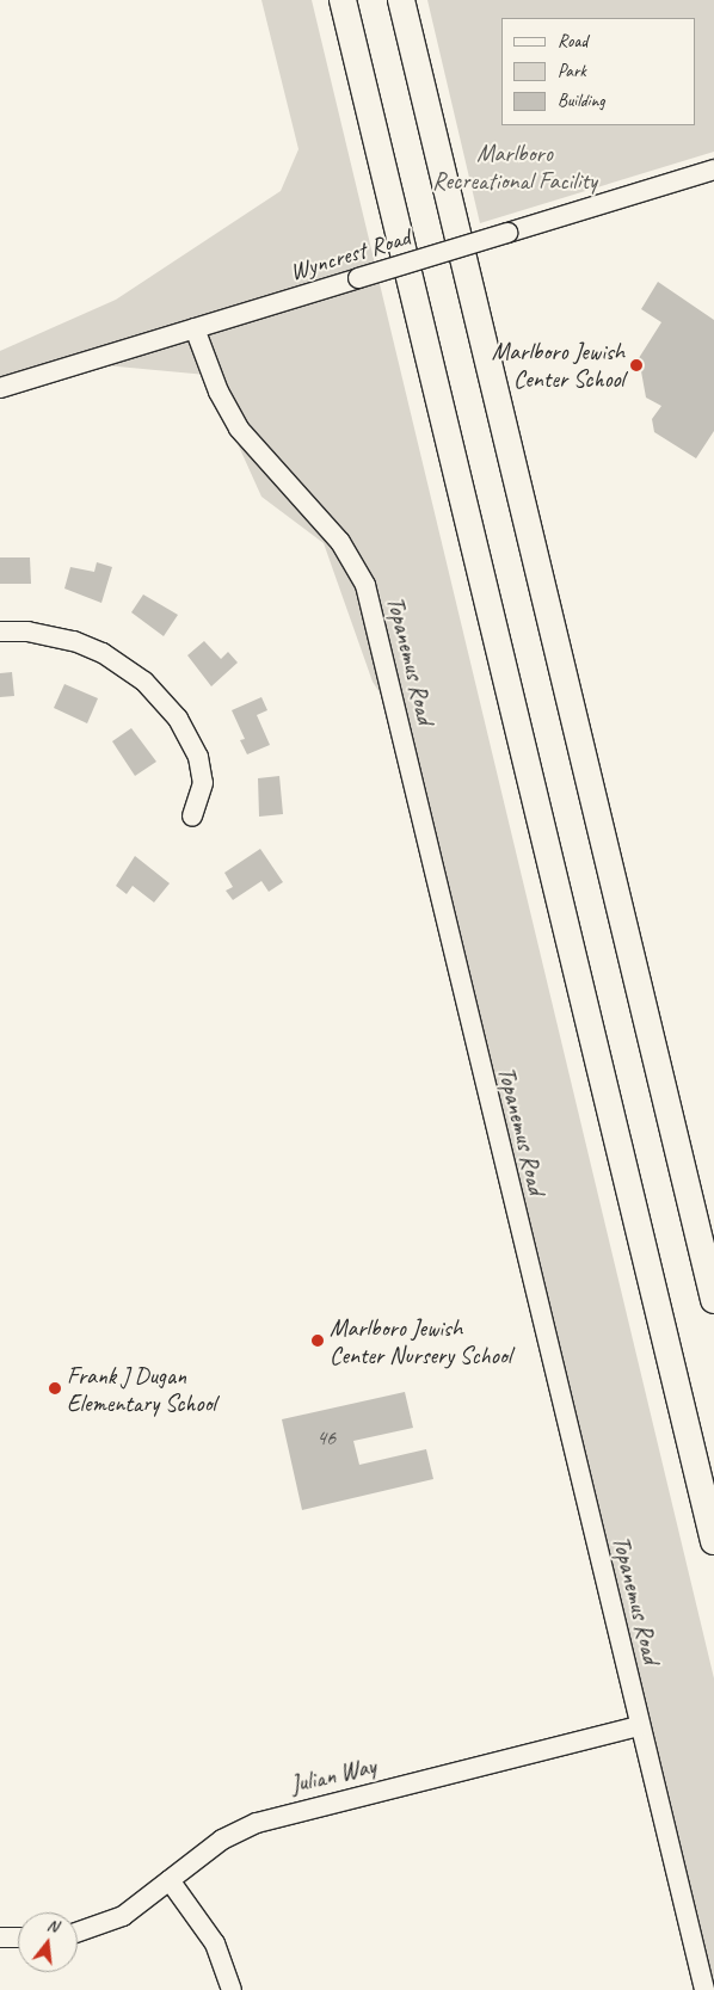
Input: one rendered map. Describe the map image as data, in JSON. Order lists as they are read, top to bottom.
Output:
{
  "streets": {
    "street": ["Wyncrest Road", "Topanemus Road", "Julian Way"]
  },
  "crossings": [
    ["Wyncrest Road", "Topanemus Road"],
    ["Topanemus Road", "Julian Way"]
  ],
  "parks": ["Marlboro Recreational Facility"],
  "places": ["Marlboro Jewish Center School", "Marlboro Jewish Center Nursery School", "Frank J Dugan Elementary School"],
  "house_numbers": ["46"],
  "legend": ["Road", "Park", "Building"],
  "north": "top"
}
